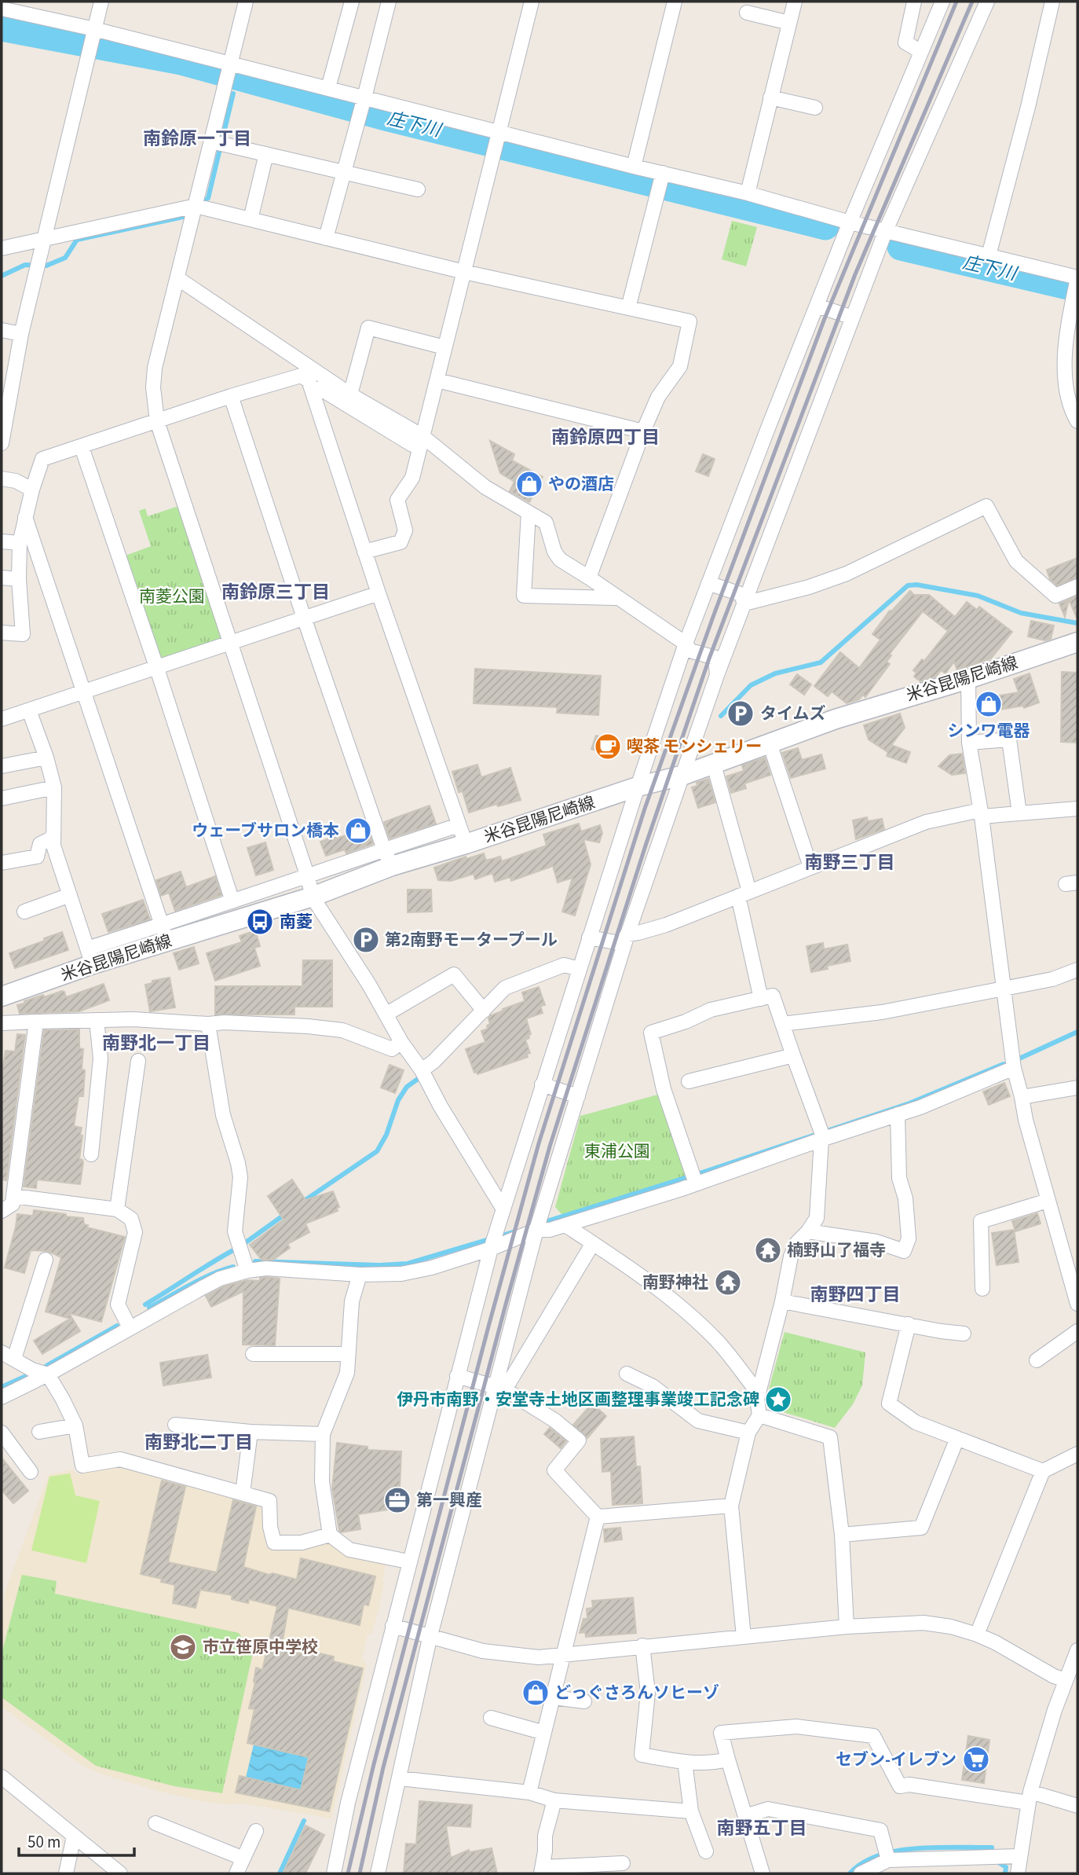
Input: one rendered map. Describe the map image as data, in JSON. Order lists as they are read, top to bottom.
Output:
{
  "streets": {
    "main road": ["米谷昆陽尼崎線"]
  },
  "districts": [
    "南鈴原一丁目",
    "南鈴原四丁目",
    "南鈴原三丁目",
    "南野三丁目",
    "南野北一丁目",
    "南野四丁目",
    "南野北二丁目",
    "南野五丁目"
  ],
  "water": ["庄下川"],
  "parks": ["南菱公園", "東浦公園"],
  "places": {
    "shop": [
      "やの酒店",
      "シンワ電器",
      "ウェーブサロン橋本",
      "どっぐさろんソヒーゾ"
    ],
    "parking": ["タイムズ", "第2南野モータープール"],
    "cafe": ["喫茶 モンシェリー"],
    "bus stop": ["南菱"],
    "temple": ["楠野山了福寺", "南野神社"],
    "place": ["伊丹市南野・安堂寺土地区画整理事業竣工記念碑"],
    "office": ["第一興産"],
    "school or university": ["市立笹原中学校"],
    "supermarket": ["セブン-イレブン"]
  },
  "scale_bar": "50 m"
}
